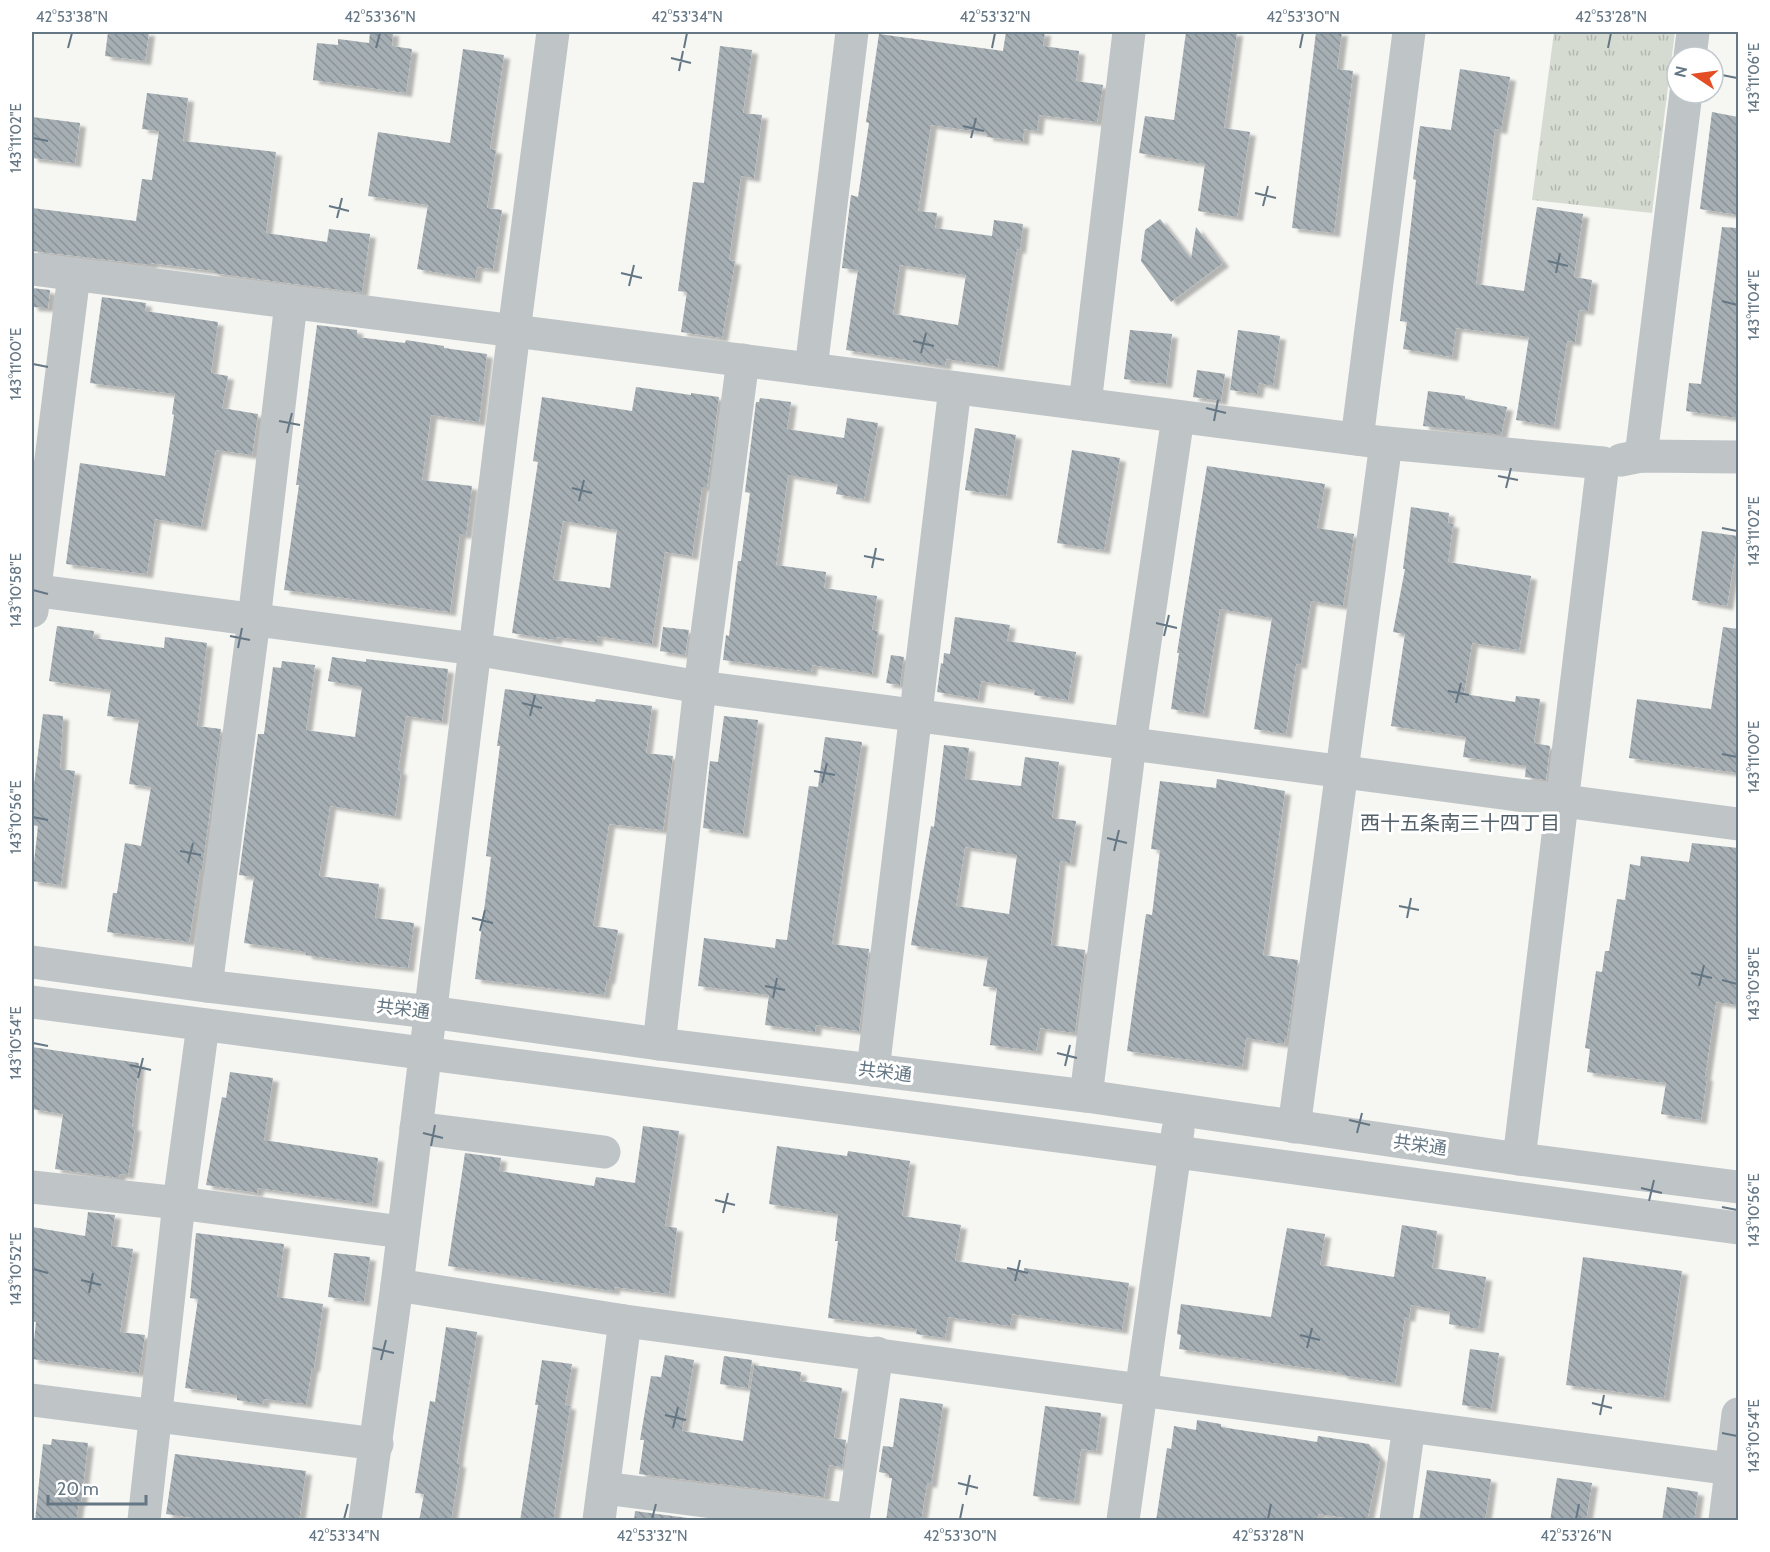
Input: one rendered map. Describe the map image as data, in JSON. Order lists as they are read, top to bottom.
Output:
{
  "streets": {
    "street": ["共栄通"]
  },
  "districts": ["西十五条南三十四丁目"],
  "scale_bar": "20 m",
  "north": "left",
  "coordinates": [
    "42°53'38\"N",
    "42°53'36\"N",
    "42°53'34\"N",
    "42°53'32\"N",
    "42°53'30\"N",
    "42°53'28\"N",
    "143°11'06\"E",
    "143°11'02\"E",
    "143°11'04\"E",
    "143°11'00\"E",
    "143°10'58\"E",
    "143°10'56\"E",
    "143°10'54\"E",
    "143°10'52\"E",
    "42°53'26\"N"
  ]
}
